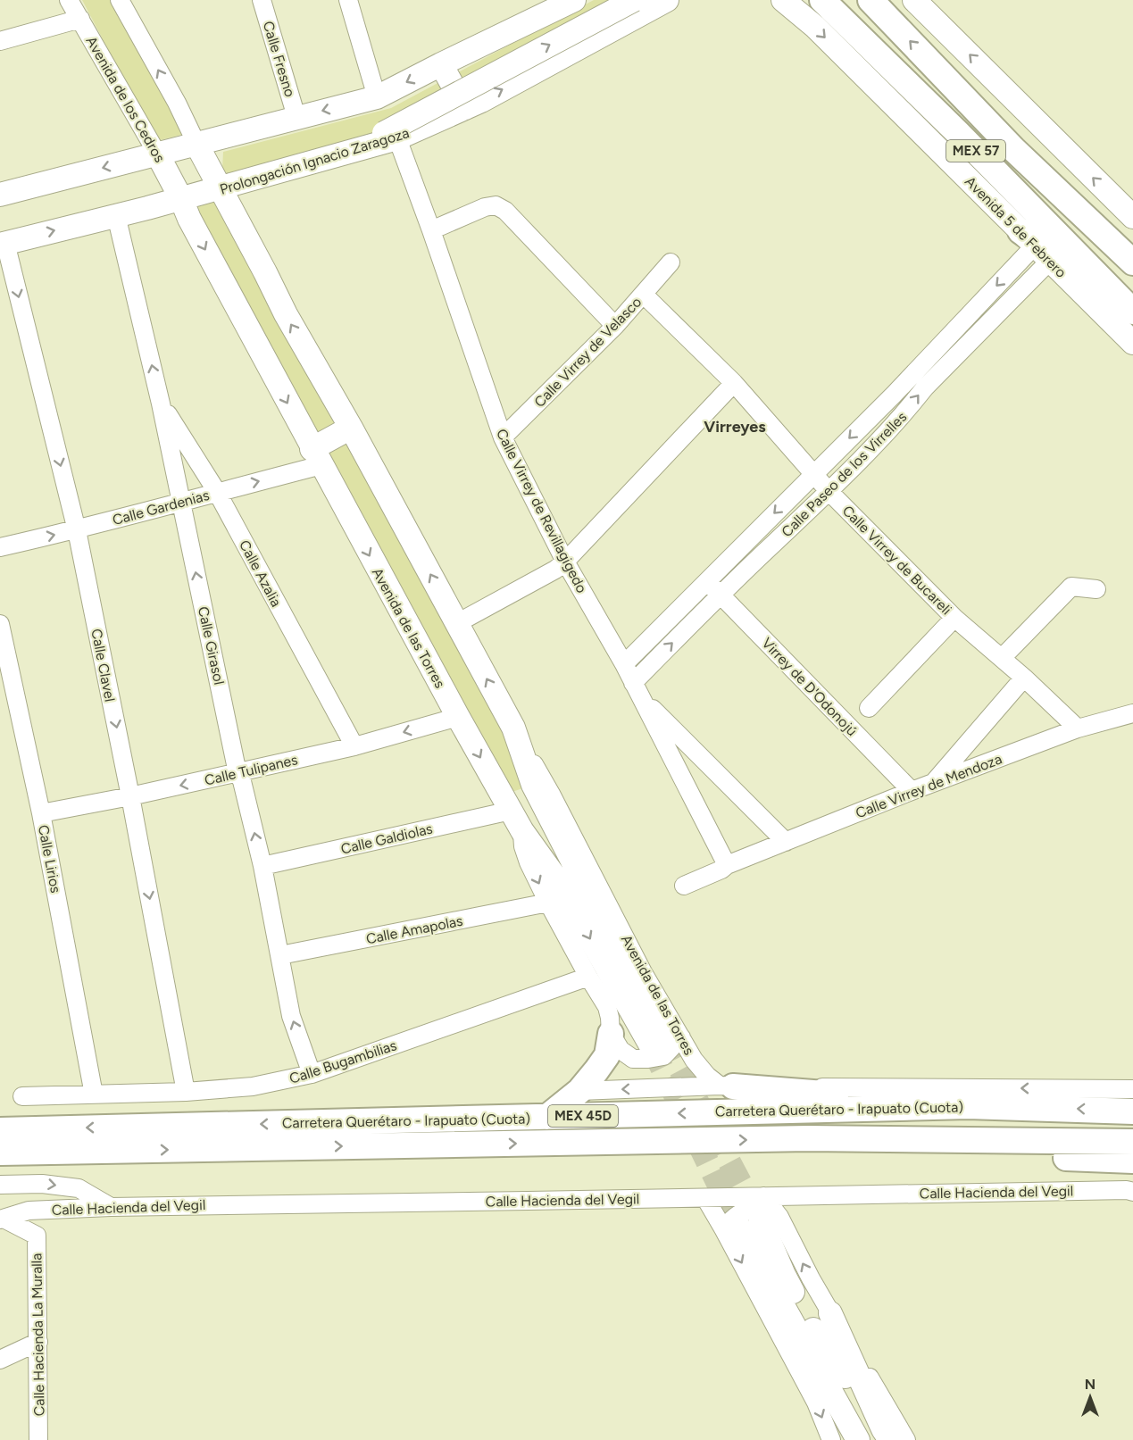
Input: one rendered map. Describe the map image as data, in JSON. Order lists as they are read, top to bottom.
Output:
{
  "streets": {
    "highway": [
      "MEX 57",
      "Avenida 5 de Febrero",
      "Carretera Querétaro - Irapuato (Cuota)",
      "MEX 45D"
    ],
    "main road": ["Avenida de los Cedros", "Prolongación Ignacio Zaragoza", "Avenida de las Torres"],
    "street": [
      "Calle Fresno",
      "Calle Virrey de Velasco",
      "Calle Paseo de los Virrelles",
      "Calle Gardenias",
      "Calle Virrey de Revillagigedo",
      "Calle Virrey de Bucareli",
      "Calle Azalia",
      "Calle Girasol",
      "Calle Clavel",
      "Virrey de D'Odonojú",
      "Calle Tulipanes",
      "Calle Virrey de Mendoza",
      "Calle Galdiolas",
      "Calle Lirios",
      "Calle Amapolas",
      "Calle Bugambilias",
      "Calle Hacienda del Vegil",
      "Calle Hacienda La Muralla"
    ]
  },
  "crossings": [
    ["Avenida de los Cedros", "Prolongación Ignacio Zaragoza"],
    ["Avenida de los Cedros", "Avenida de las Torres"],
    ["Prolongación Ignacio Zaragoza", "Calle Virrey de Revillagigedo"],
    ["Prolongación Ignacio Zaragoza", "Avenida de las Torres"],
    ["Prolongación Ignacio Zaragoza", "Calle Girasol"],
    ["Prolongación Ignacio Zaragoza", "Calle Clavel"],
    ["Avenida 5 de Febrero", "Calle Paseo de los Virrelles"],
    ["Calle Virrey de Velasco", "Calle Virrey de Revillagigedo"],
    ["Calle Virrey de Velasco", "Calle Virrey de Bucareli"],
    ["Calle Paseo de los Virrelles", "Calle Virrey de Revillagigedo"],
    ["Calle Paseo de los Virrelles", "Calle Virrey de Bucareli"],
    ["Calle Paseo de los Virrelles", "Virrey de D'Odonojú"],
    ["Calle Gardenias", "Calle Azalia"],
    ["Calle Gardenias", "Avenida de las Torres"],
    ["Calle Gardenias", "Calle Girasol"],
    ["Calle Gardenias", "Calle Clavel"],
    ["Calle Virrey de Revillagigedo", "Calle Virrey de Mendoza"],
    ["Calle Virrey de Bucareli", "Calle Virrey de Mendoza"],
    ["Calle Azalia", "Calle Girasol"],
    ["Calle Azalia", "Calle Tulipanes"],
    ["Avenida de las Torres", "Calle Tulipanes"],
    ["Avenida de las Torres", "Calle Galdiolas"],
    ["Calle Girasol", "Calle Tulipanes"],
    ["Calle Girasol", "Calle Galdiolas"],
    ["Calle Girasol", "Calle Amapolas"],
    ["Calle Girasol", "Calle Bugambilias"],
    ["Calle Clavel", "Calle Tulipanes"],
    ["Calle Clavel", "Calle Bugambilias"],
    ["Virrey de D'Odonojú", "Calle Virrey de Mendoza"],
    ["Calle Tulipanes", "Calle Lirios"],
    ["Calle Lirios", "Calle Bugambilias"],
    ["Calle Hacienda del Vegil", "Calle Hacienda La Muralla"]
  ],
  "one_way": [
    "Calle Gardenias",
    "Calle Girasol",
    "Calle Clavel",
    "Calle Tulipanes"
  ],
  "districts": ["Virreyes"],
  "north": "top"
}
